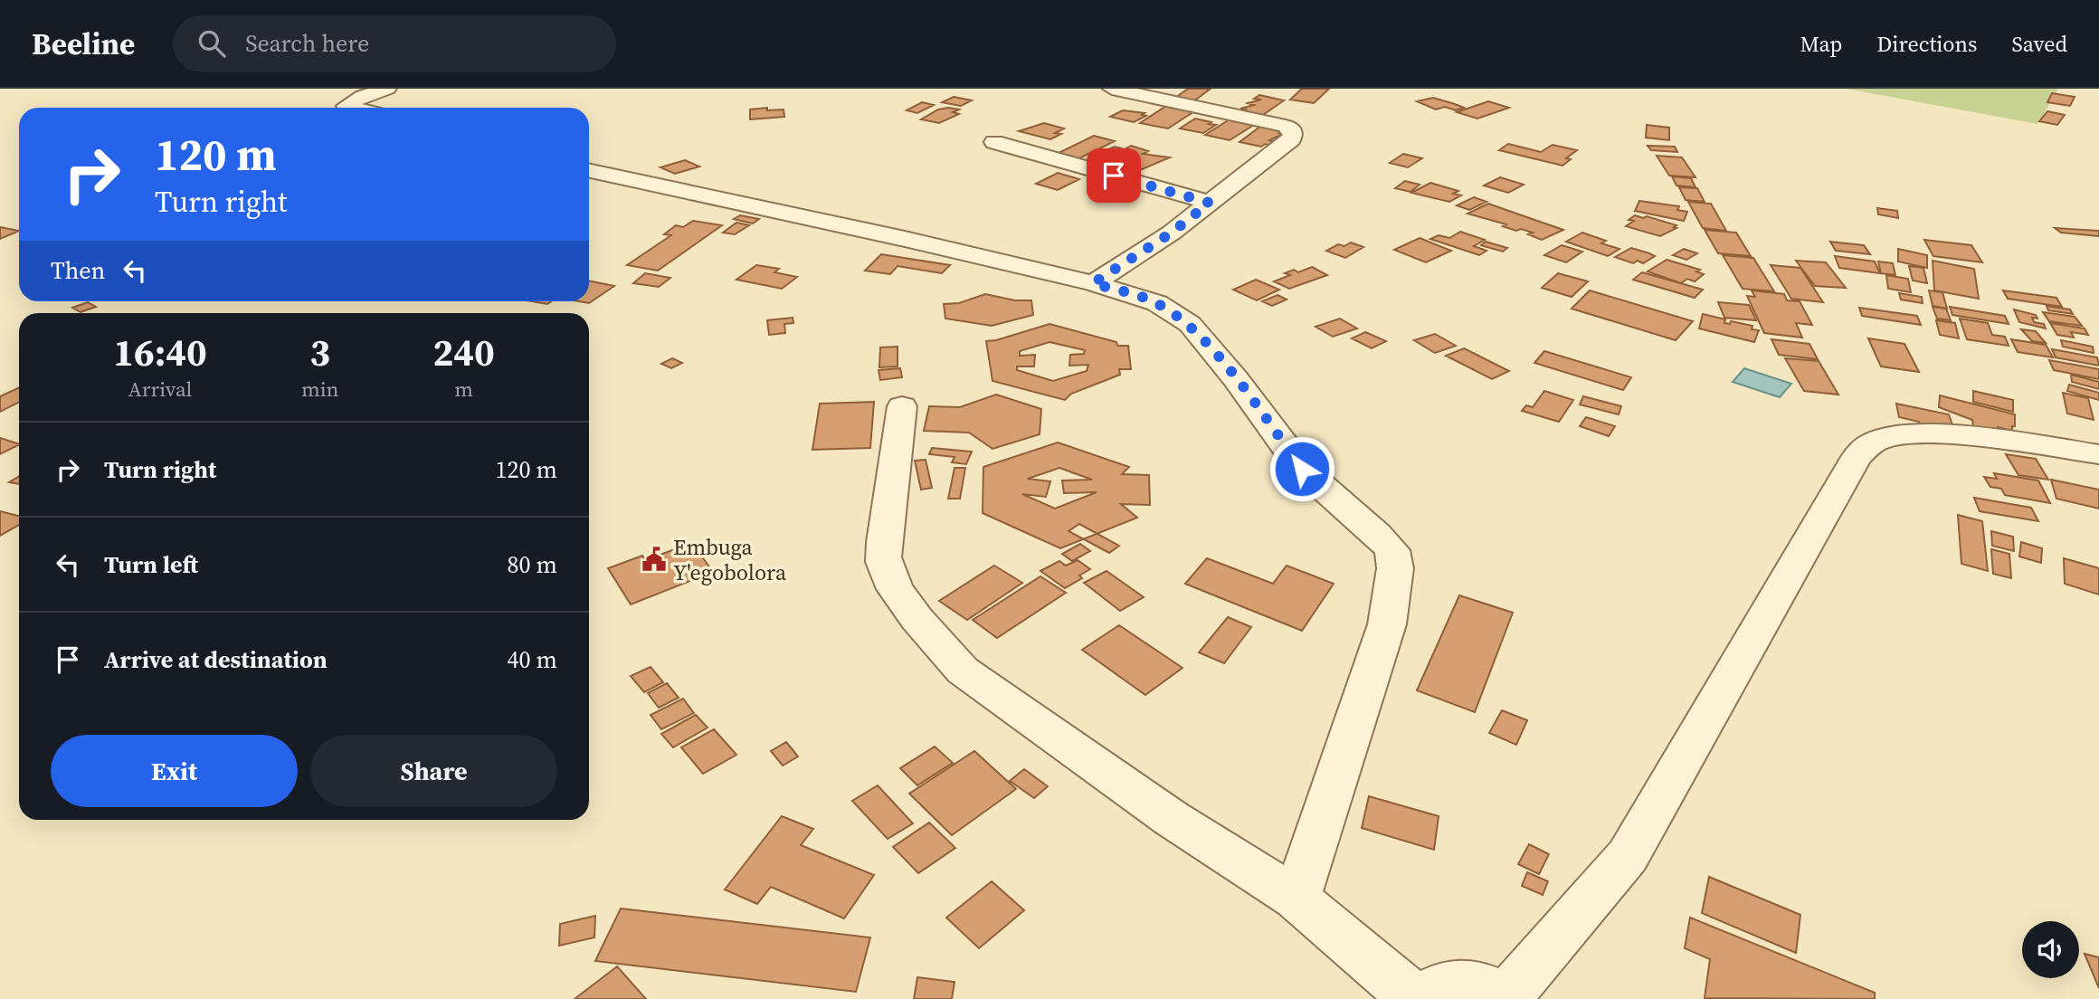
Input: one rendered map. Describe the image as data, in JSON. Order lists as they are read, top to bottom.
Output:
{
  "places": {
    "public building": ["Embuga Y'egobolora"]
  },
  "page": {
    "header": "Beeline",
    "search": "Search here",
    "nav": ["Map", "Directions", "Saved"],
    "turn": ["120 m", "Turn right"],
    "then": "Then",
    "eta": [
      "16:40",
      "Arrival",
      "3",
      "min",
      "240",
      "m"
    ],
    "list": [
      {
        "name": "Turn right",
        "value": "120 m"
      },
      {
        "name": "Turn left",
        "value": "80 m"
      },
      {
        "name": "Arrive at destination",
        "value": "40 m"
      }
    ],
    "buttons": ["Exit", "Share"]
  }
}
